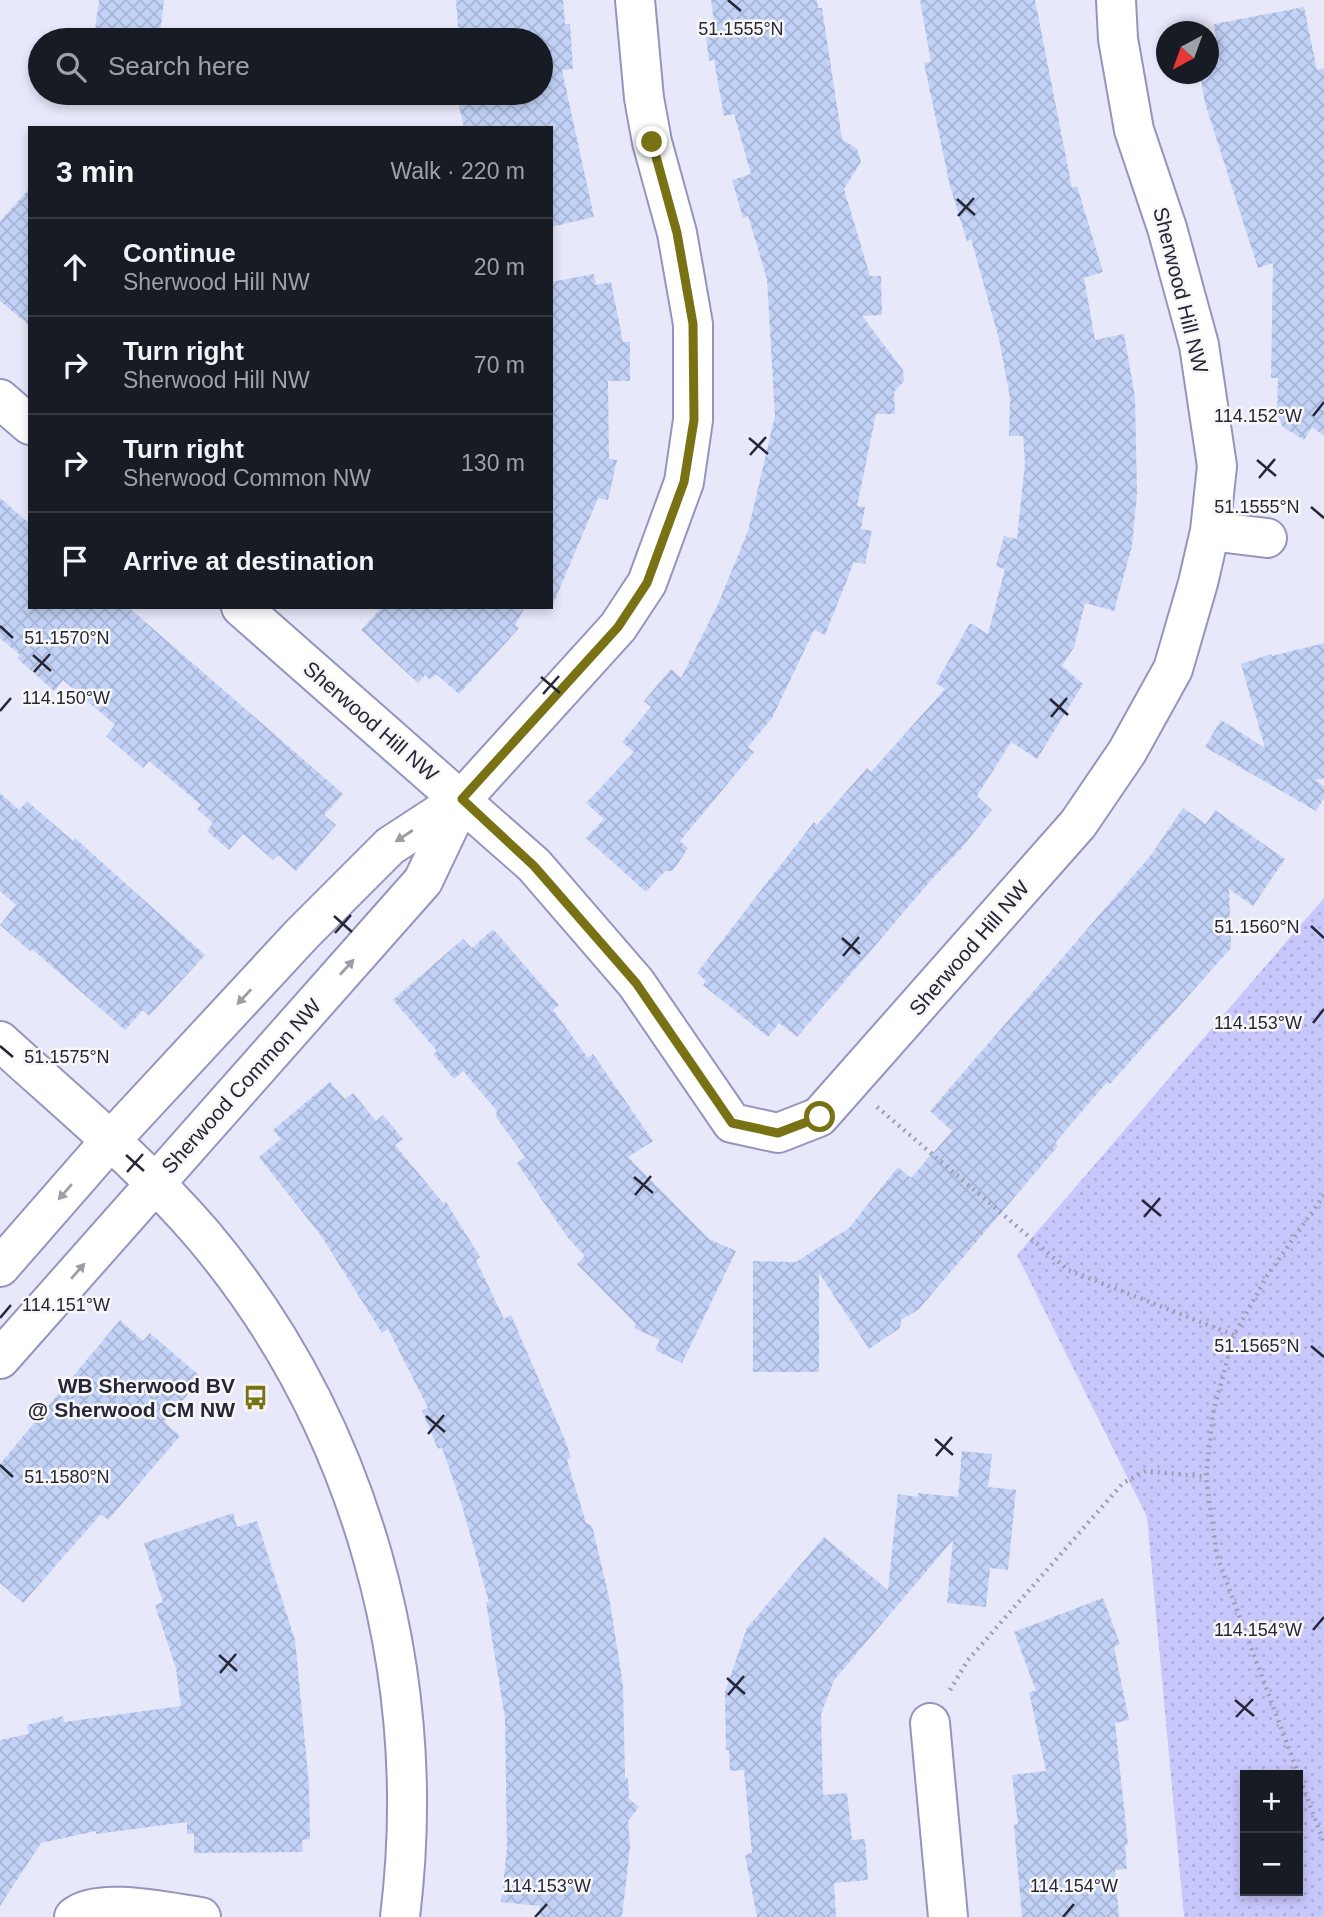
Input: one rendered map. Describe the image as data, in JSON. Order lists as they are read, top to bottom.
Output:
{
  "streets": {
    "street": ["Sherwood Hill NW", "Sherwood Common NW"]
  },
  "crossings": [
    ["Sherwood Hill NW", "Sherwood Common NW"]
  ],
  "places": {
    "bus stop": ["WB Sherwood BV @ Sherwood CM NW"]
  },
  "north": "bottom left",
  "page": {
    "search": "Search here",
    "heading": ["3 min", "Walk · 220 m"],
    "list": [
      ["Continue", "Sherwood Hill NW", "20 m"],
      ["Turn right", "Sherwood Hill NW", "70 m"],
      ["Turn right", "Sherwood Common NW", "130 m"],
      "Arrive at destination"
    ],
    "map_buttons": ["+", "−"]
  },
  "coordinates": [
    "51.1555°N",
    "114.152°W",
    "51.1570°N",
    "114.150°W",
    "51.1560°N",
    "114.153°W",
    "51.1575°N",
    "114.151°W",
    "51.1565°N",
    "51.1580°N",
    "114.154°W"
  ]
}
